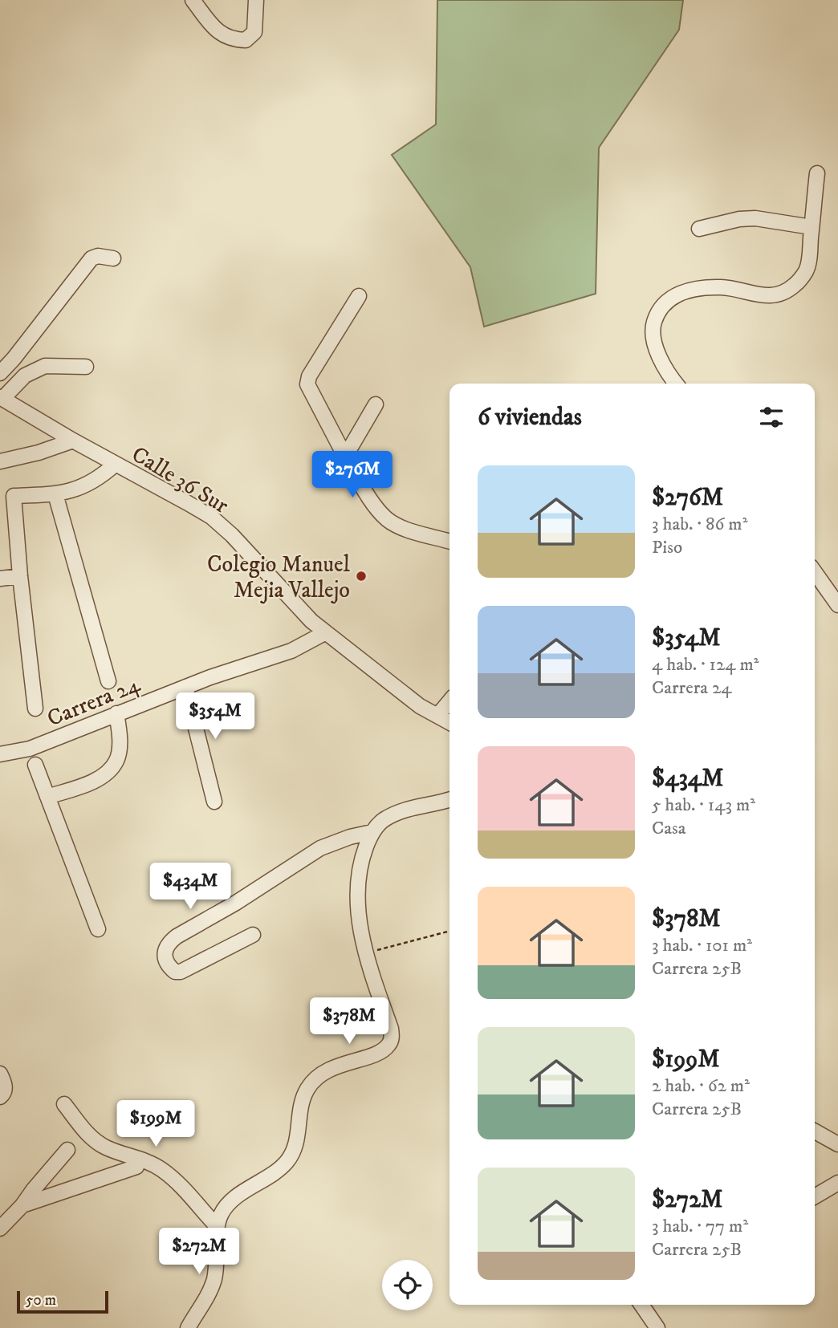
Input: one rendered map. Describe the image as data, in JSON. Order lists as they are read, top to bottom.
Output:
{
  "streets": {
    "street": ["Calle 36 Sur", "Carrera 24"]
  },
  "crossings": [
    ["Calle 36 Sur", "Carrera 24"]
  ],
  "places": ["Colegio Manuel Mejia Vallejo"],
  "scale_bar": "50 m",
  "page": {
    "heading": "6 viviendas",
    "price": [
      "$276M",
      "$354M",
      "$434M",
      "$378M",
      "$199M",
      "$272M"
    ],
    "list": [
      {
        "name": "$276M",
        "note": "3 hab. · 86 m² · Piso"
      },
      {
        "name": "$354M",
        "note": "4 hab. · 124 m² · Carrera 24"
      },
      {
        "name": "$434M",
        "note": "5 hab. · 143 m² · Casa"
      },
      {
        "name": "$378M",
        "note": "3 hab. · 101 m² · Carrera 25B"
      },
      {
        "name": "$199M",
        "note": "2 hab. · 62 m² · Carrera 25B"
      },
      {
        "name": "$272M",
        "note": "3 hab. · 77 m² · Carrera 25B"
      }
    ],
    "scale": "50 m"
  }
}
